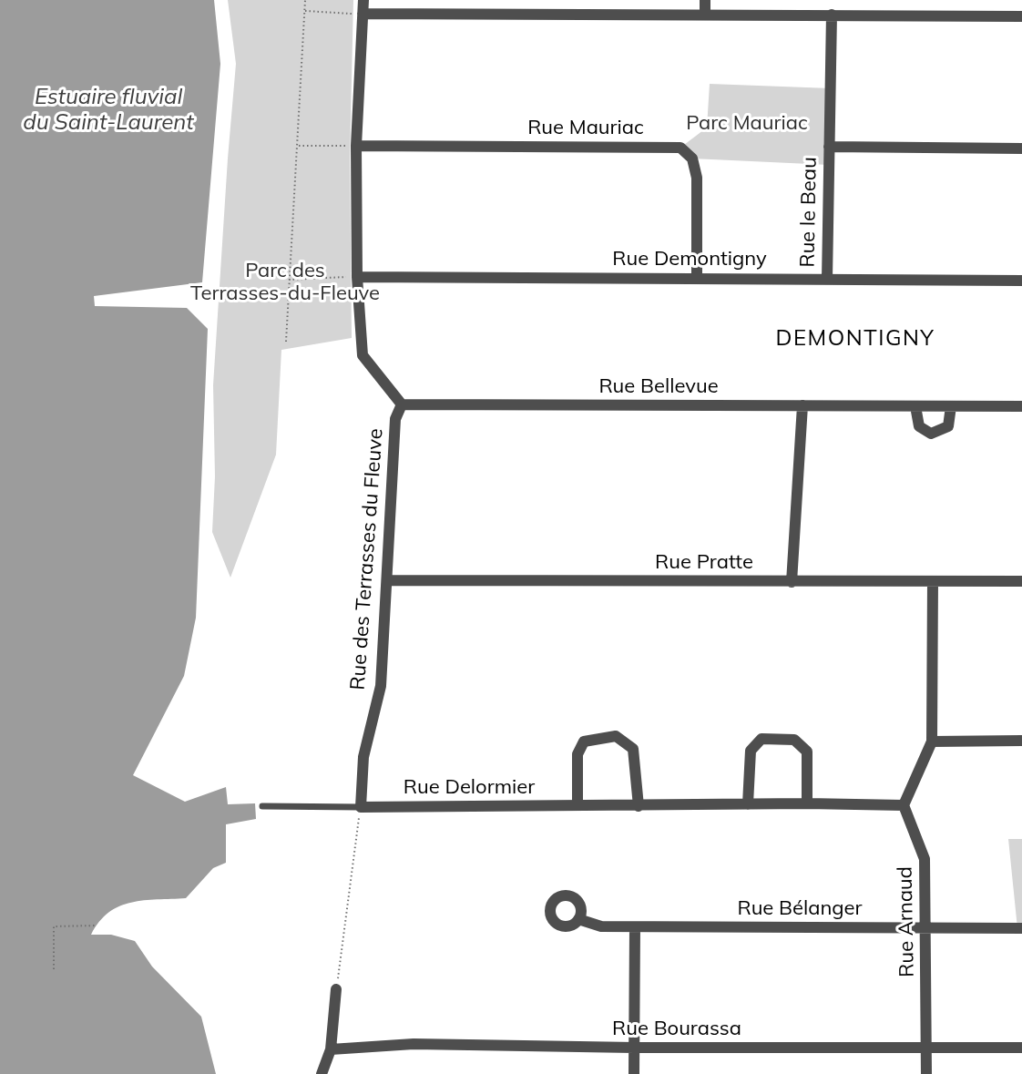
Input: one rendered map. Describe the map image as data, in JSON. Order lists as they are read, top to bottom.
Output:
{
  "streets": {
    "street": [
      "Rue Mauriac",
      "Rue le Beau",
      "Rue Demontigny",
      "Rue Bellevue",
      "Rue des Terrasses du Fleuve",
      "Rue Pratte",
      "Rue Delormier",
      "Rue Bélanger",
      "Rue Arnaud",
      "Rue Bourassa"
    ]
  },
  "crossings": [
    ["Rue Mauriac", "Rue Demontigny"],
    ["Rue Mauriac", "Rue des Terrasses du Fleuve"],
    ["Rue le Beau", "Rue Demontigny"],
    ["Rue Demontigny", "Rue des Terrasses du Fleuve"],
    ["Rue Bellevue", "Rue des Terrasses du Fleuve"],
    ["Rue des Terrasses du Fleuve", "Rue Pratte"],
    ["Rue des Terrasses du Fleuve", "Rue Delormier"],
    ["Rue Delormier", "Rue Arnaud"],
    ["Rue Bélanger", "Rue Arnaud"],
    ["Rue Arnaud", "Rue Bourassa"]
  ],
  "districts": ["DEMONTIGNY"],
  "water": ["Estuaire fluvial du Saint-Laurent"],
  "parks": ["Parc Mauriac", "Parc des Terrasses-du-Fleuve"]
}
